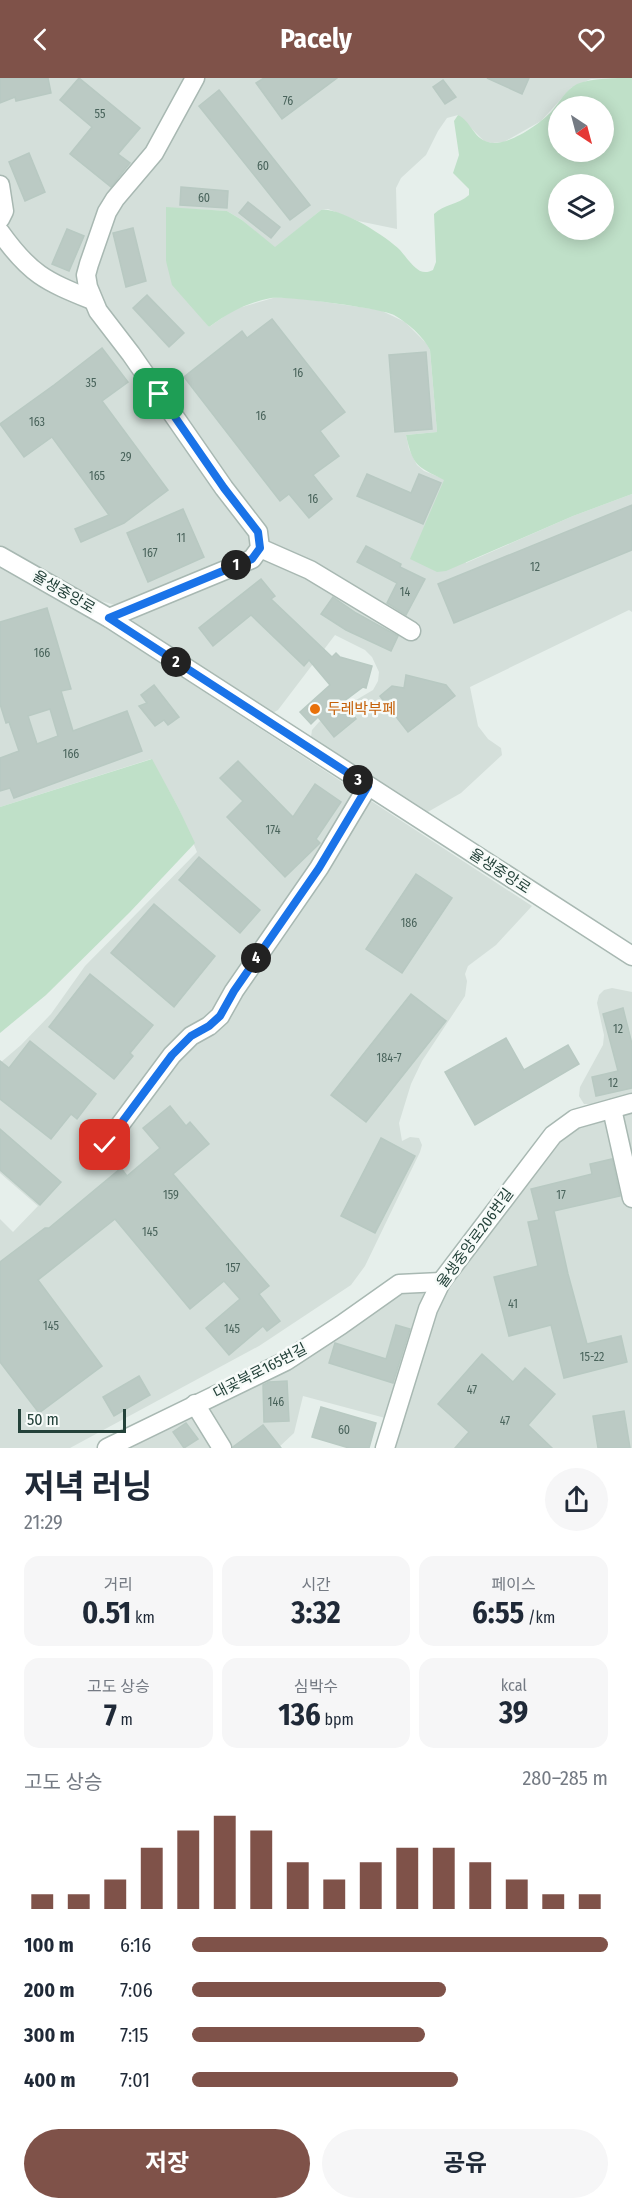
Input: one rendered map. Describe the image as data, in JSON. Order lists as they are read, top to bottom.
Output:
{
  "streets": {
    "street": ["율생중앙로", "율생중앙로206번길", "대곶북로165번길"]
  },
  "crossings": [
    ["율생중앙로206번길", "대곶북로165번길"]
  ],
  "places": ["두레박부페"],
  "house_numbers": [
    "76",
    "55",
    "60",
    "60",
    "16",
    "35",
    "16",
    "163",
    "29",
    "165",
    "16",
    "11",
    "167",
    "12",
    "14",
    "166",
    "166",
    "174",
    "186",
    "12",
    "184-7",
    "12",
    "159",
    "17",
    "145",
    "157",
    "41",
    "145",
    "145",
    "15-22",
    "47",
    "146",
    "47",
    "60"
  ],
  "scale_bar": "50 m",
  "north": "bottom right",
  "page": {
    "header": "Pacely",
    "pins": [
      "1",
      "2",
      "3",
      "4"
    ],
    "scale": "50 m",
    "heading": ["저녁 러닝", "21:29"],
    "stats": [
      ["거리", "0.51 km"],
      ["시간", "3:32"],
      ["페이스", "6:55 /km"],
      ["고도 상승", "7 m"],
      ["심박수", "136 bpm"],
      ["kcal", "39"]
    ],
    "chart": ["고도 상승", "280–285 m"],
    "list": [
      {
        "name": "100 m",
        "note": "6:16"
      },
      {
        "name": "200 m",
        "note": "7:06"
      },
      {
        "name": "300 m",
        "note": "7:15"
      },
      {
        "name": "400 m",
        "note": "7:01"
      }
    ],
    "buttons": ["저장", "공유"]
  }
}
